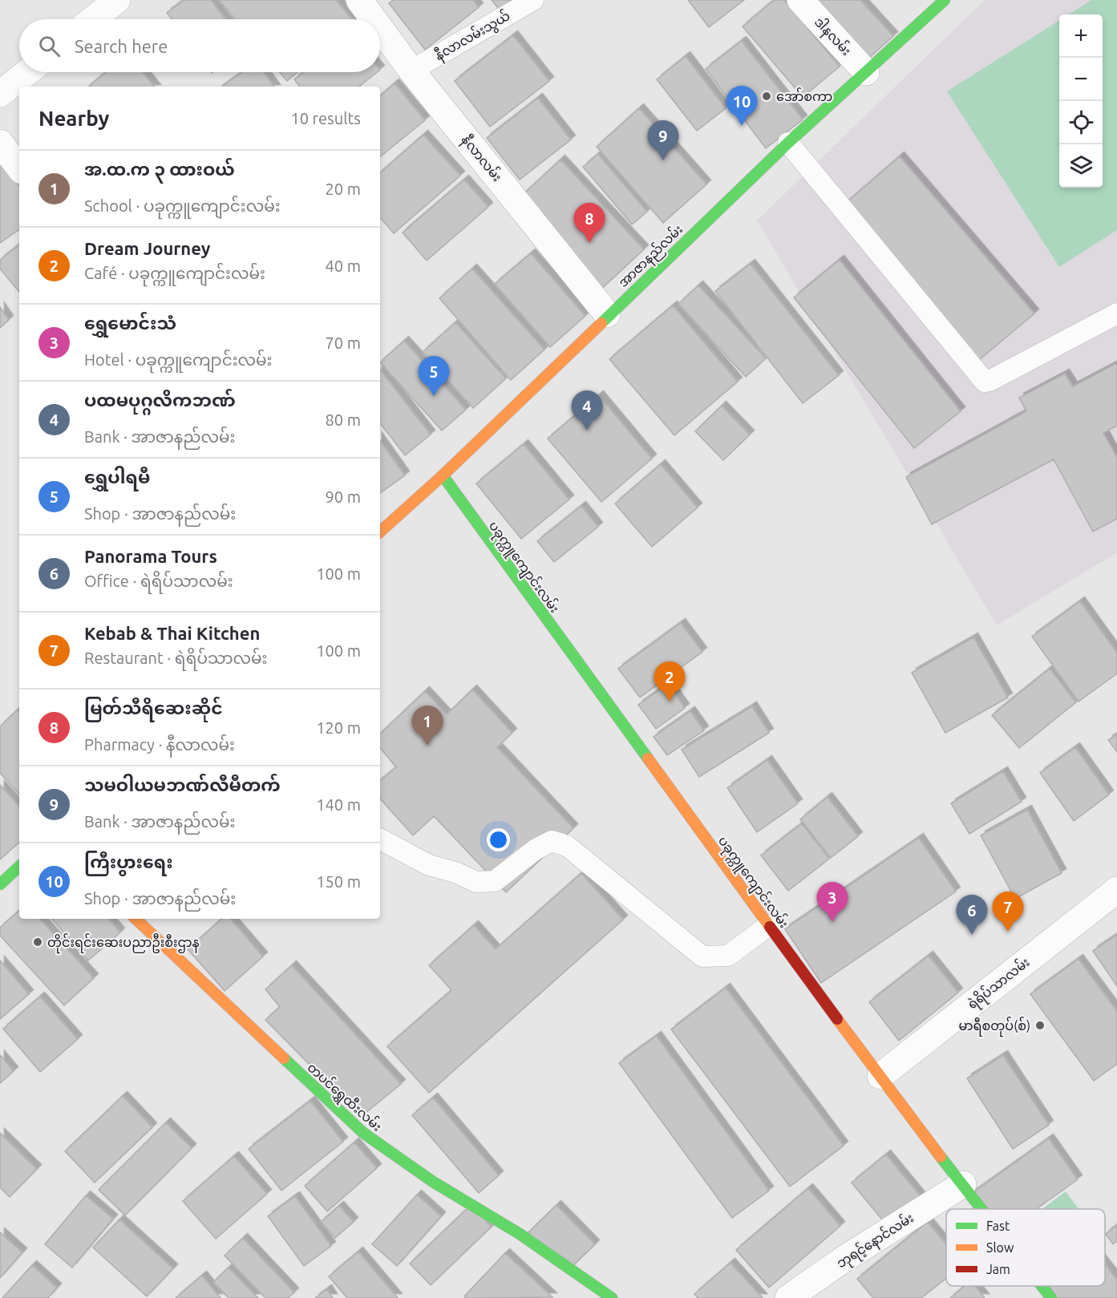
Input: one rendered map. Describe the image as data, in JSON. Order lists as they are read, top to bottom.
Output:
{
  "streets": {
    "street": [
      "ဒါနလမ်း",
      "နီလာလမ်း",
      "အာဇာနည်လမ်း",
      "ပခုက္ကူကျောင်းလမ်း",
      "ရဲရိပ်သာလမ်း",
      "တပင်ရွှေထီးလမ်း",
      "ဘုရင့်နောင်လမ်း"
    ],
    "lane": ["နီလာလမ်းသွယ်"]
  },
  "crossings": [
    ["နီလာလမ်းသွယ်", "နီလာလမ်း"],
    ["ဒါနလမ်း", "အာဇာနည်လမ်း"],
    ["နီလာလမ်း", "အာဇာနည်လမ်း"],
    ["အာဇာနည်လမ်း", "ပခုက္ကူကျောင်းလမ်း"],
    ["ပခုက္ကူကျောင်းလမ်း", "ရဲရိပ်သာလမ်း"],
    ["ပခုက္ကူကျောင်းလမ်း", "ဘုရင့်နောင်လမ်း"]
  ],
  "places": ["အော်စကာ", "တိုင်းရင်းဆေးပညာဦးစီးဌာန", "မာရီစတုပ်(စ်)"],
  "legend": ["Fast", "Slow", "Jam"],
  "page": {
    "map_buttons": ["+", "−"],
    "search": "Search here",
    "pins": [
      "10",
      "9",
      "8",
      "5",
      "4",
      "2",
      "1",
      "3",
      "7",
      "6"
    ],
    "heading": ["Nearby", "10 results"],
    "list": [
      {
        "mark": "1",
        "name": "အ.ထ.က ၃ ထားဝယ်",
        "note": "School · ပခုက္ကူကျောင်းလမ်း",
        "value": "20 m"
      },
      {
        "mark": "2",
        "name": "Dream Journey",
        "note": "Café · ပခုက္ကူကျောင်းလမ်း",
        "value": "40 m"
      },
      {
        "mark": "3",
        "name": "ရွှေမောင်းသံ",
        "note": "Hotel · ပခုက္ကူကျောင်းလမ်း",
        "value": "70 m"
      },
      {
        "mark": "4",
        "name": "ပထမပုဂ္ဂလိကဘဏ်",
        "note": "Bank · အာဇာနည်လမ်း",
        "value": "80 m"
      },
      {
        "mark": "5",
        "name": "ရွှေပါရမီ",
        "note": "Shop · အာဇာနည်လမ်း",
        "value": "90 m"
      },
      {
        "mark": "6",
        "name": "Panorama Tours",
        "note": "Office · ရဲရိပ်သာလမ်း",
        "value": "100 m"
      },
      {
        "mark": "7",
        "name": "Kebab & Thai Kitchen",
        "note": "Restaurant · ရဲရိပ်သာလမ်း",
        "value": "100 m"
      },
      {
        "mark": "8",
        "name": "မြတ်သီရိဆေးဆိုင်",
        "note": "Pharmacy · နီလာလမ်း",
        "value": "120 m"
      },
      {
        "mark": "9",
        "name": "သမဝါယမဘဏ်လီမီတက်",
        "note": "Bank · အာဇာနည်လမ်း",
        "value": "140 m"
      },
      {
        "mark": "10",
        "name": "ကြီးပွားရေး",
        "note": "Shop · အာဇာနည်လမ်း",
        "value": "150 m"
      }
    ]
  }
}
